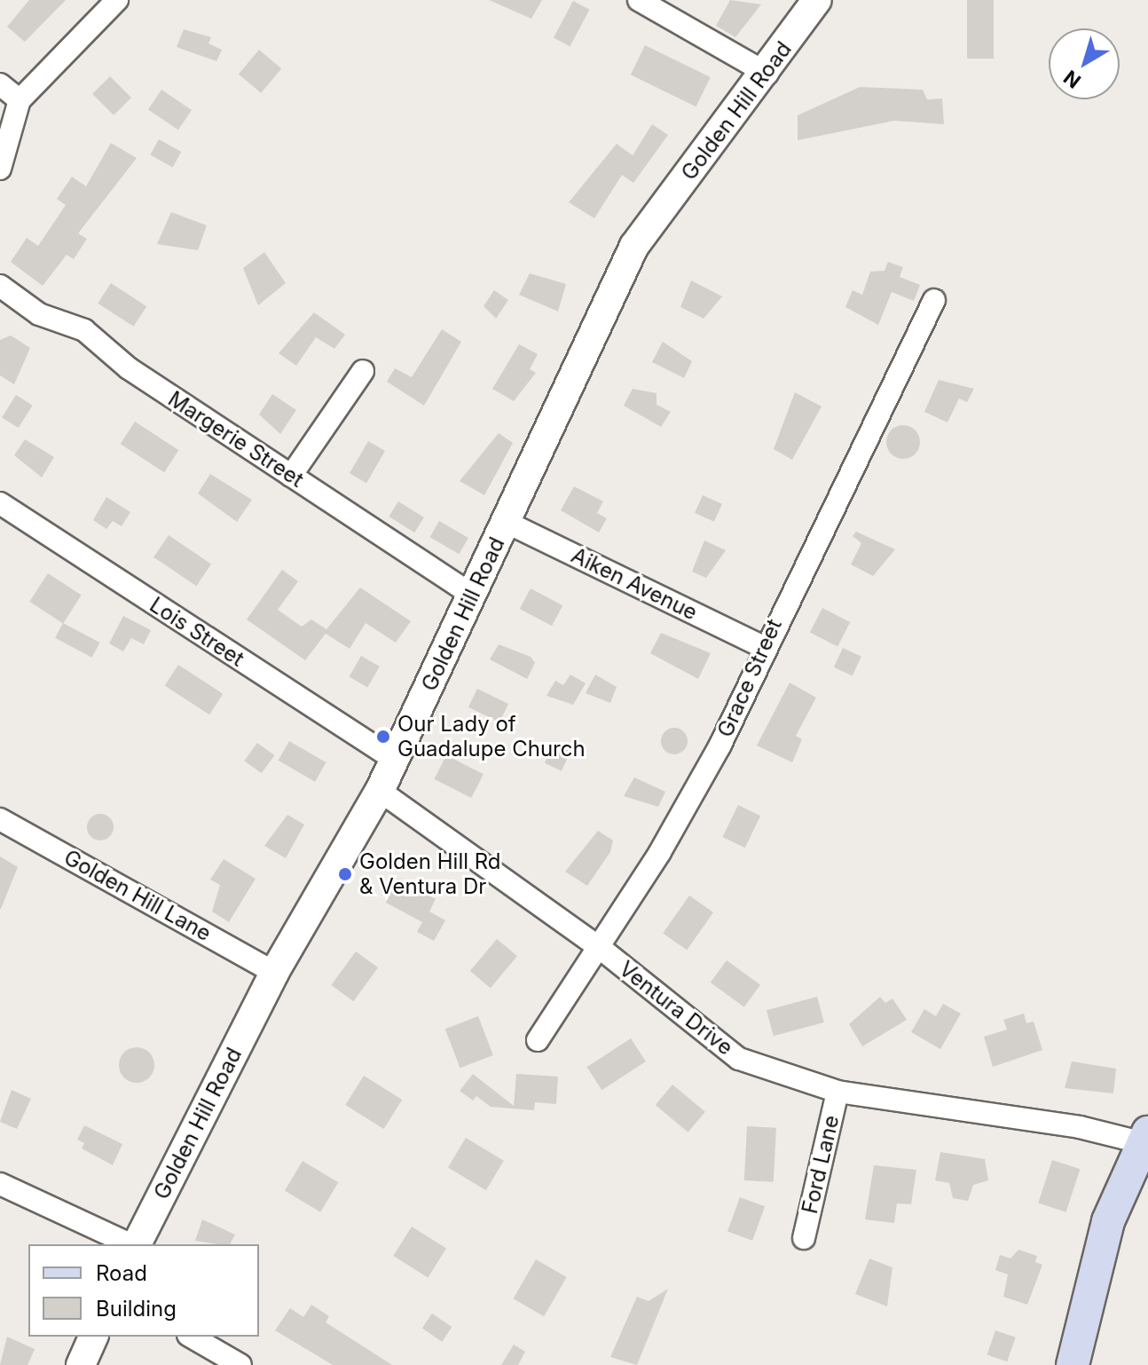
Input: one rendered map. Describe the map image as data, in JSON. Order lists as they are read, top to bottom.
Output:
{
  "streets": {
    "street": [
      "Golden Hill Road",
      "Margerie Street",
      "Aiken Avenue",
      "Lois Street",
      "Grace Street",
      "Golden Hill Lane",
      "Ventura Drive",
      "Ford Lane"
    ]
  },
  "crossings": [
    ["Golden Hill Road", "Margerie Street"],
    ["Golden Hill Road", "Aiken Avenue"],
    ["Golden Hill Road", "Lois Street"],
    ["Golden Hill Road", "Golden Hill Lane"],
    ["Golden Hill Road", "Ventura Drive"],
    ["Aiken Avenue", "Grace Street"],
    ["Grace Street", "Ventura Drive"],
    ["Ventura Drive", "Ford Lane"]
  ],
  "places": ["Our Lady of Guadalupe Church", "Golden Hill Rd & Ventura Dr"],
  "legend": ["Road", "Building"],
  "north": "bottom left"
}
